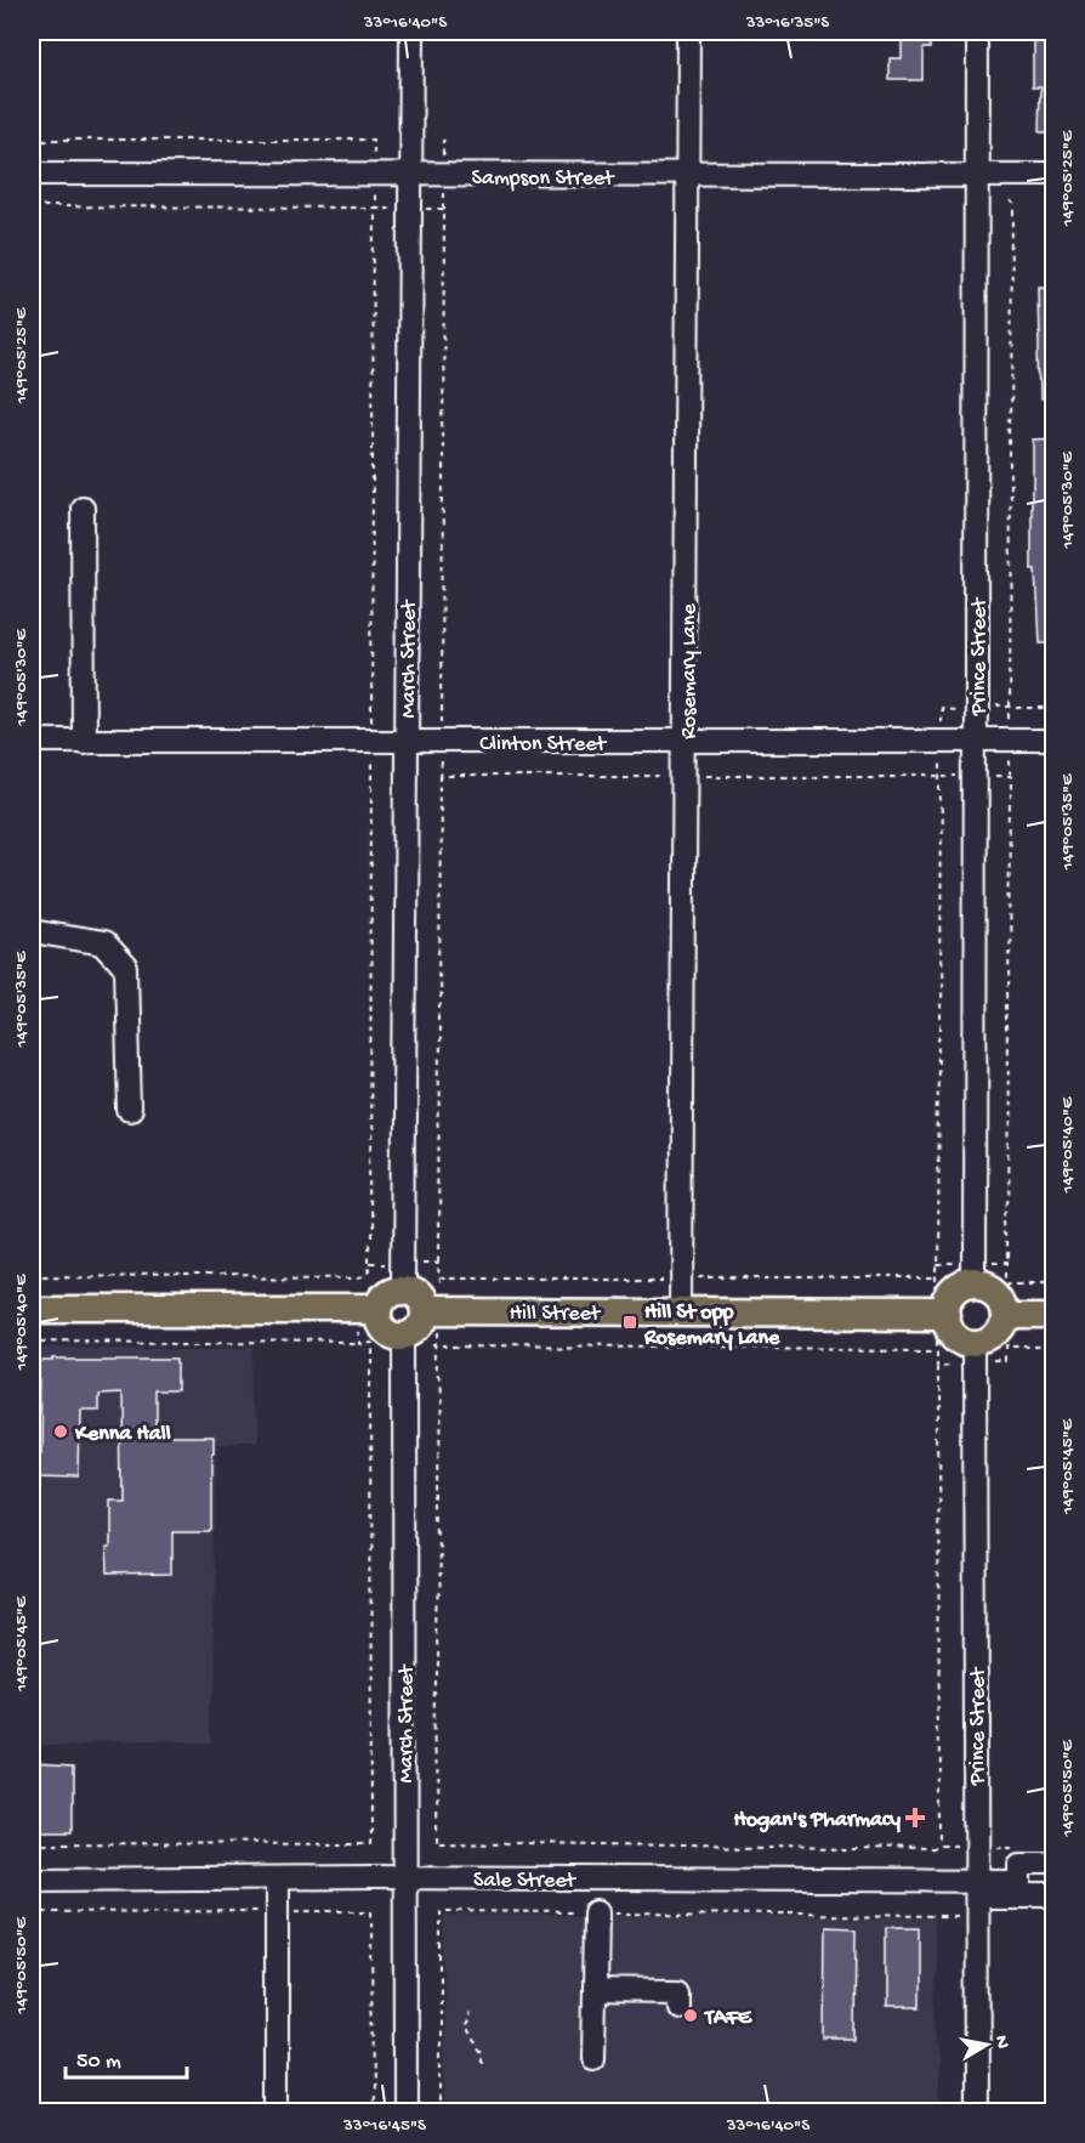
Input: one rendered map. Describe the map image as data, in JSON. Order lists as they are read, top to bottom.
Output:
{
  "streets": {
    "main road": ["Hill Street"],
    "street": [
      "Sampson Street",
      "Prince Street",
      "March Street",
      "Rosemary Lane",
      "Clinton Street",
      "Sale Street"
    ]
  },
  "crossings": [
    ["Sampson Street", "Prince Street"],
    ["Sampson Street", "March Street"],
    ["Sampson Street", "Rosemary Lane"],
    ["Prince Street", "Clinton Street"],
    ["Prince Street", "Hill Street"],
    ["Prince Street", "Sale Street"],
    ["March Street", "Clinton Street"],
    ["March Street", "Sale Street"],
    ["Rosemary Lane", "Clinton Street"],
    ["Rosemary Lane", "Hill Street"]
  ],
  "places": {
    "transit": ["Hill St opp Rosemary Lane"],
    "other": ["Kenna Hall", "TAFE"],
    "health": ["Hogan's Pharmacy"]
  },
  "scale_bar": "50 m",
  "north": "right",
  "coordinates": [
    "33°16'40\"S",
    "33°16'35\"S",
    "149°05'25\"E",
    "149°05'30\"E",
    "149°05'35\"E",
    "149°05'40\"E",
    "149°05'45\"E",
    "149°05'50\"E",
    "33°16'45\"S"
  ]
}
